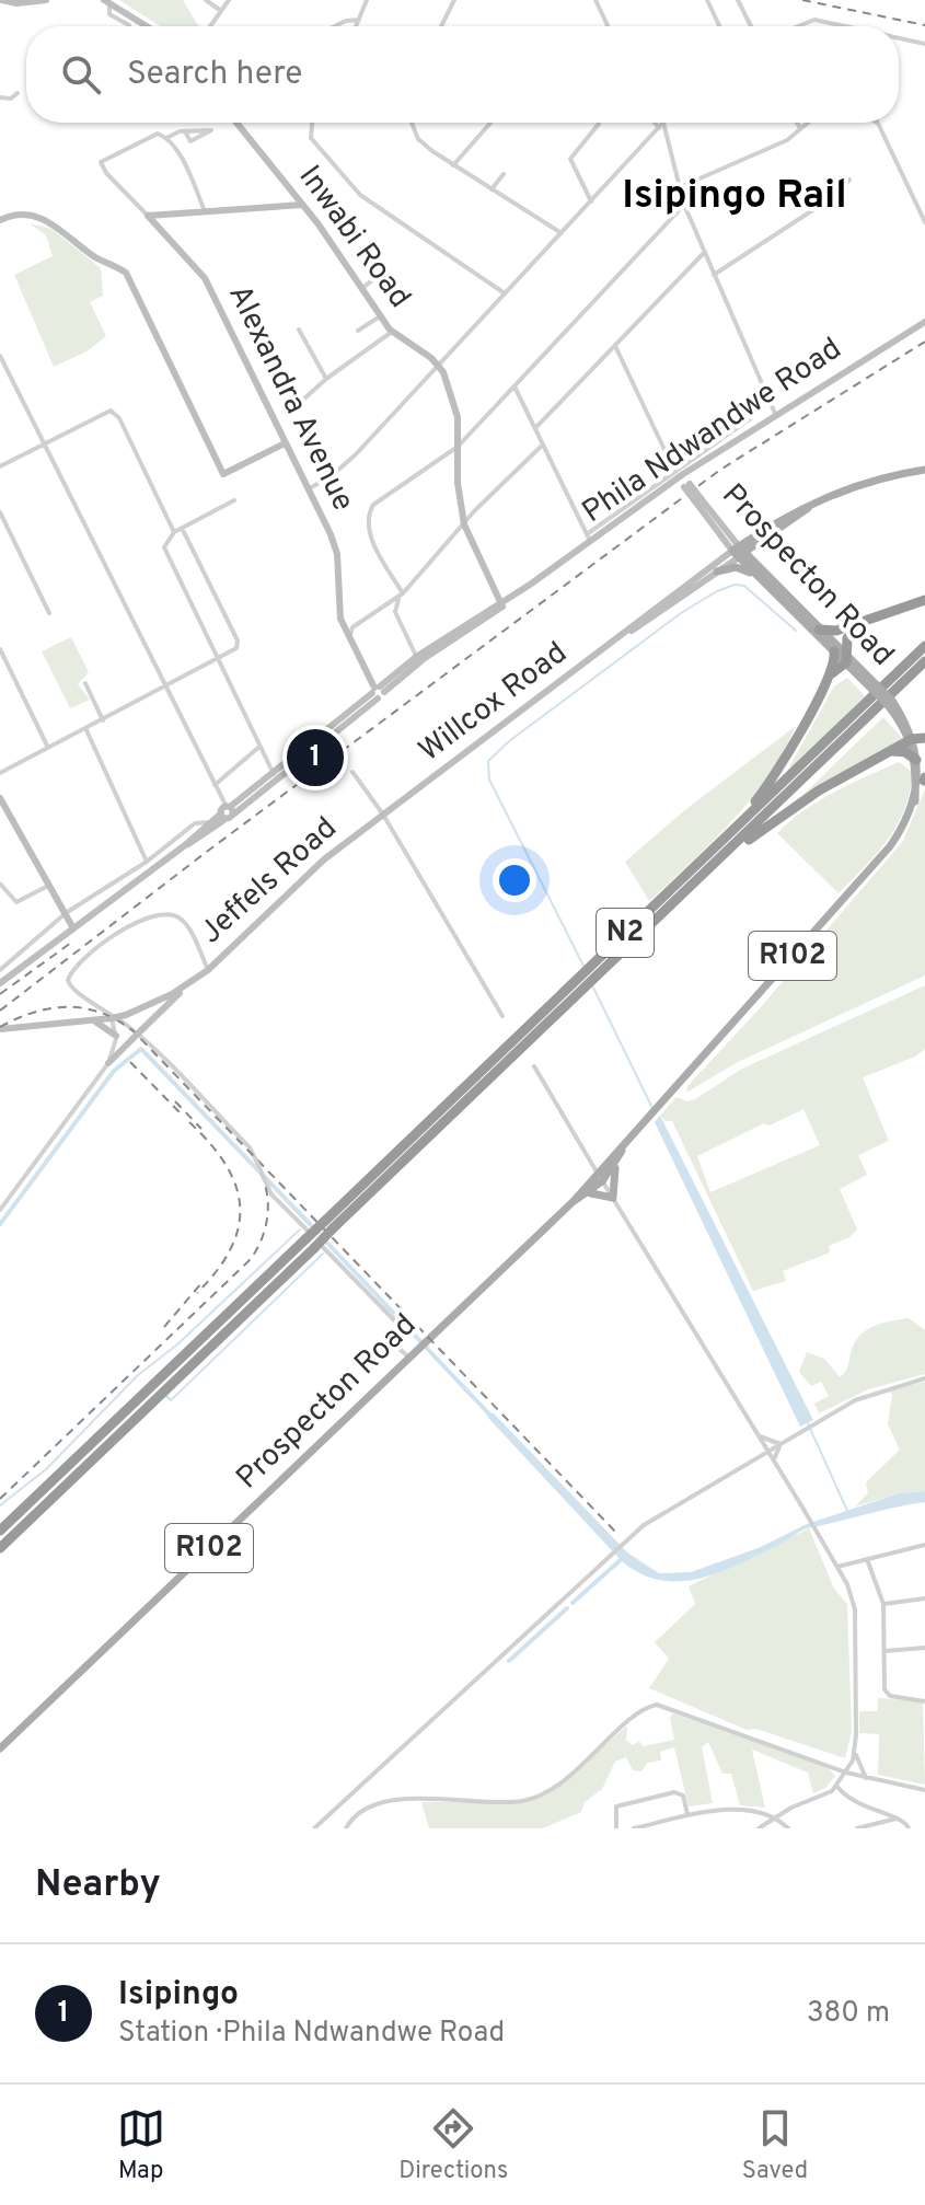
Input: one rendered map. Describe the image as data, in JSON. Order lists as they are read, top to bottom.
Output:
{
  "streets": {
    "highway": ["N2"],
    "main road": ["Prospecton Road", "R102"],
    "street": [
      "Inwabi Road",
      "Alexandra Avenue",
      "Phila Ndwandwe Road",
      "Willcox Road",
      "Jeffels Road"
    ]
  },
  "crossings": [
    ["Alexandra Avenue", "Phila Ndwandwe Road"],
    ["Phila Ndwandwe Road", "Prospecton Road"],
    ["Prospecton Road", "Willcox Road"],
    ["Prospecton Road", "R102"],
    ["Willcox Road", "Jeffels Road"]
  ],
  "districts": ["Isipingo Rail"],
  "page": {
    "search": "Search here",
    "pins": "1",
    "heading": "Nearby",
    "list": [
      {
        "mark": "1",
        "name": "Isipingo",
        "note": "Station · Phila Ndwandwe Road",
        "value": "380 m"
      }
    ],
    "nav": ["Map", "Directions", "Saved"]
  }
}
